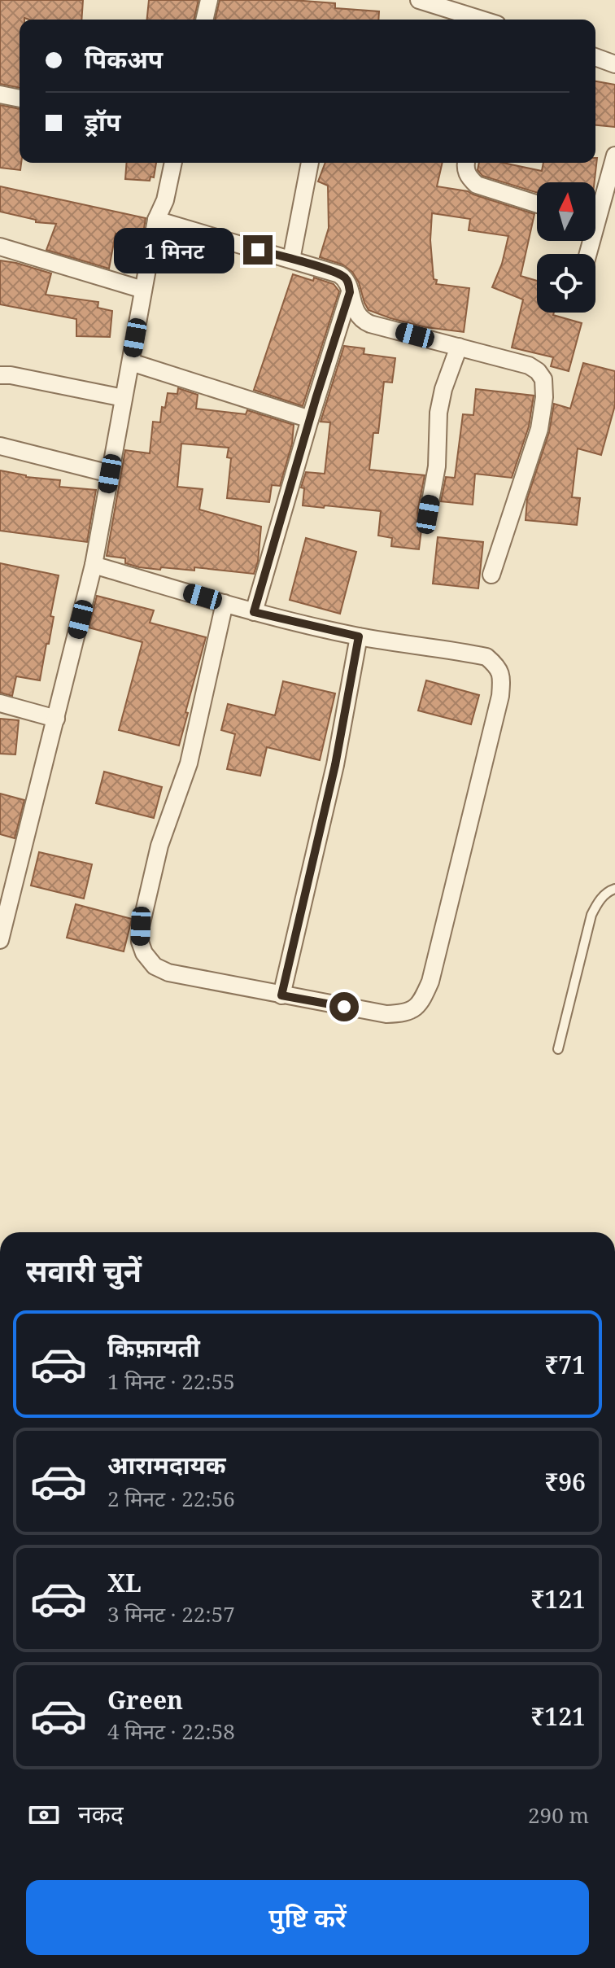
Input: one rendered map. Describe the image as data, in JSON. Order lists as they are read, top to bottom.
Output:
{
  "north": "top",
  "page": {
    "banner": ["पिकअप", "ड्रॉप"],
    "bubble": "1 मिनट",
    "heading": "सवारी चुनें",
    "list": [
      {
        "name": "किफ़ायती",
        "note": "1 मिनट · 22:55",
        "value": "₹71"
      },
      {
        "name": "आरामदायक",
        "note": "2 मिनट · 22:56",
        "value": "₹96"
      },
      {
        "name": "XL",
        "note": "3 मिनट · 22:57",
        "value": "₹121"
      },
      {
        "name": "Green",
        "note": "4 मिनट · 22:58",
        "value": "₹121"
      }
    ],
    "pay": ["नकद", "290 m"],
    "buttons": "पुष्टि करें"
  }
}
